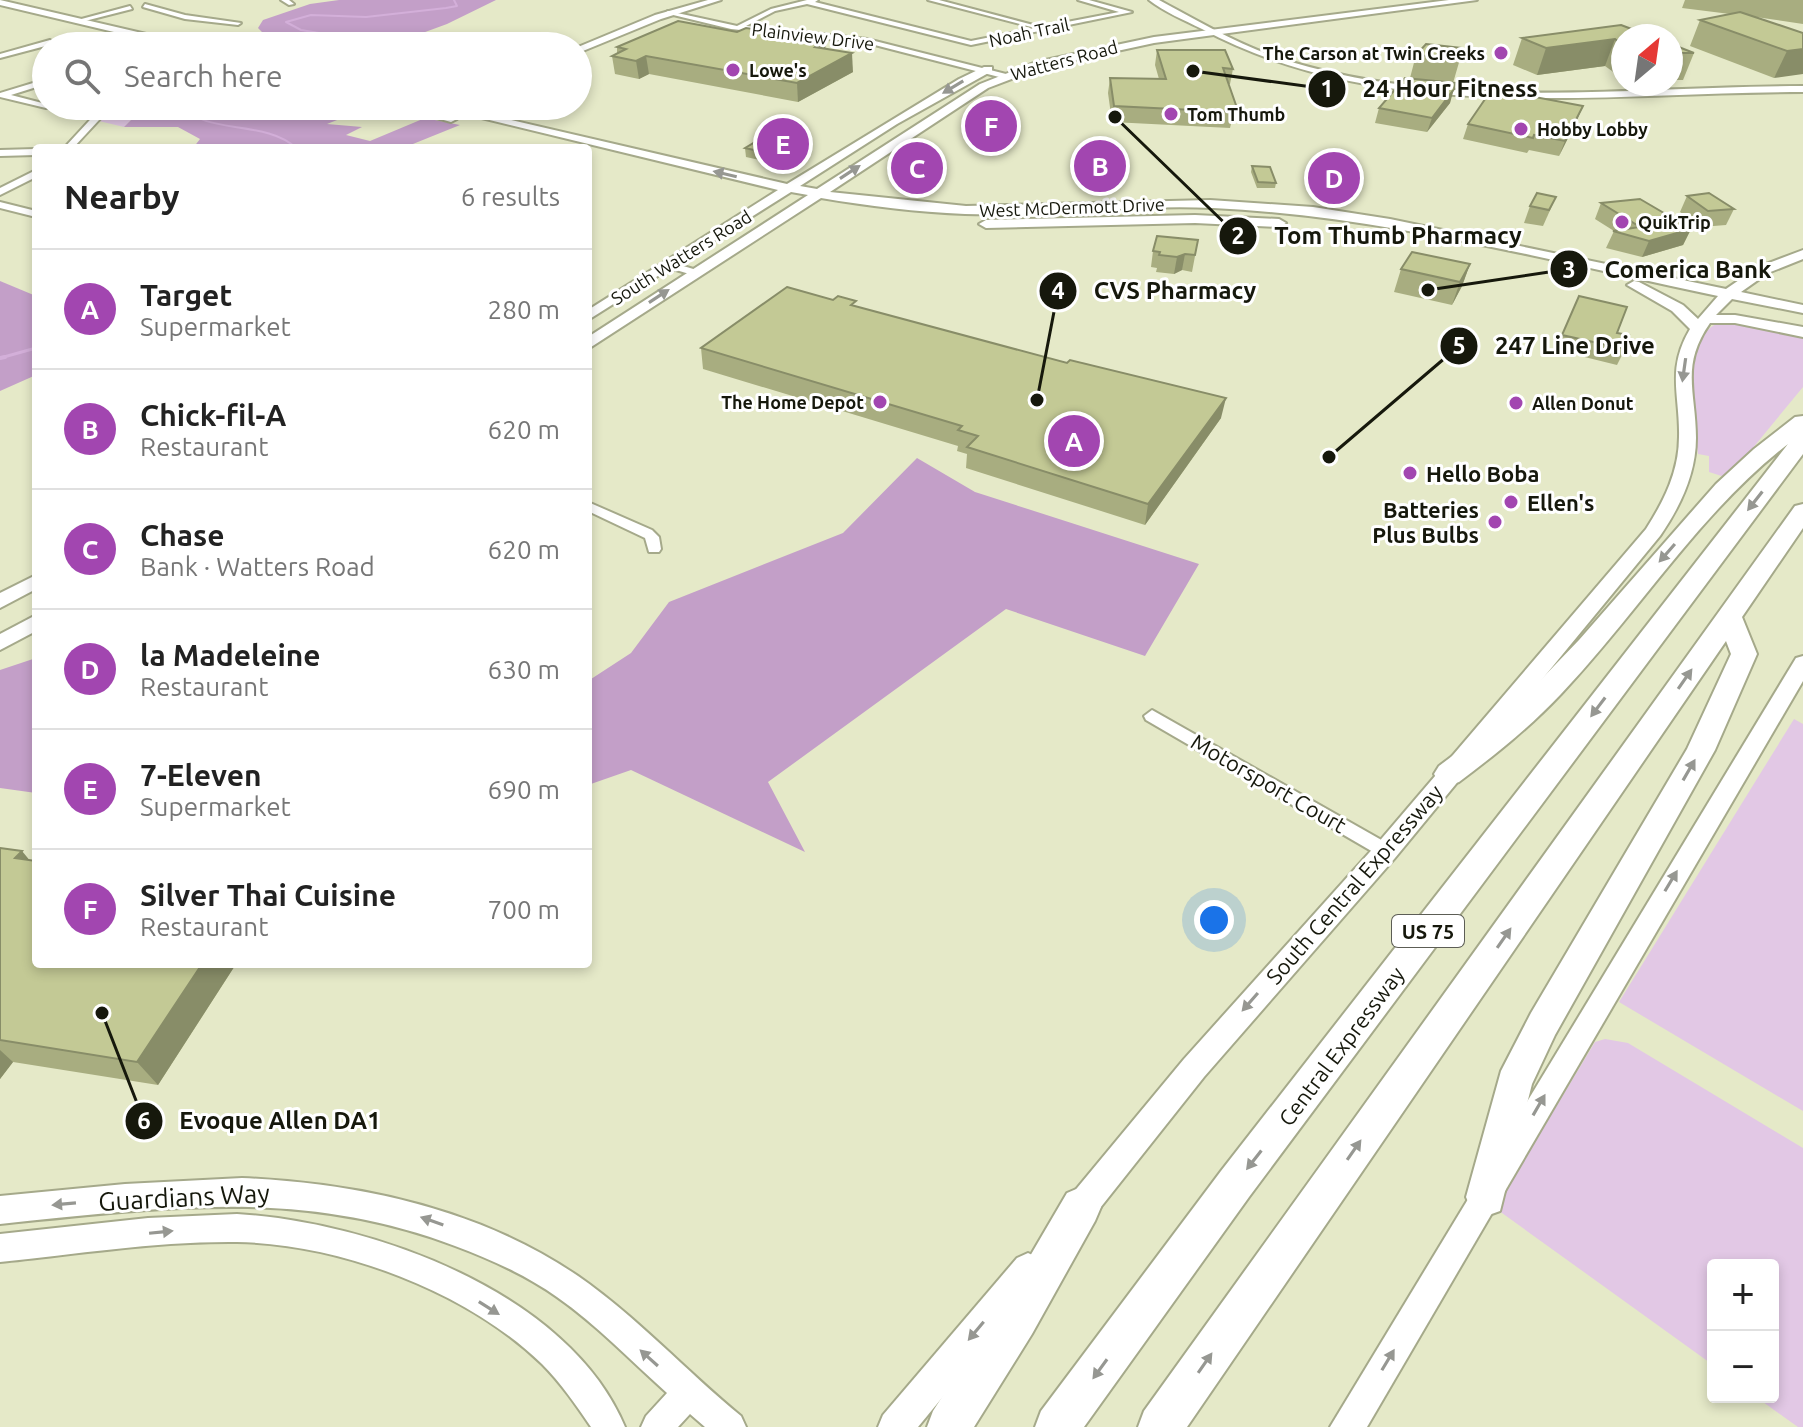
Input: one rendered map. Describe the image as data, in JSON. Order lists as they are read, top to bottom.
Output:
{
  "streets": {
    "highway": ["US 75", "Central Expressway"],
    "main road": [
      "Watters Road",
      "West McDermott Drive",
      "South Watters Road",
      "South Central Expressway"
    ],
    "street": [
      "Noah Trail",
      "Plainview Drive",
      "Motorsport Court",
      "Guardians Way"
    ]
  },
  "crossings": [
    ["Plainview Drive", "Watters Road"],
    ["Watters Road", "West McDermott Drive"],
    ["Watters Road", "South Watters Road"],
    ["West McDermott Drive", "South Watters Road"],
    ["West McDermott Drive", "South Central Expressway"],
    ["Motorsport Court", "South Central Expressway"]
  ],
  "one_way": ["South Central Expressway"],
  "places": [
    "The Carson at Twin Creeks",
    "Lowe's",
    "24 Hour Fitness",
    "Tom Thumb",
    "Tom Thumb Pharmacy",
    "Hobby Lobby",
    "QuikTrip",
    "Comerica Bank",
    "CVS Pharmacy",
    "The Home Depot",
    "Allen Donut",
    "247 Line Drive",
    "Hello Boba",
    "Ellen's",
    "Batteries Plus Bulbs",
    "Evoque Allen DA1"
  ],
  "north": "top right",
  "page": {
    "search": "Search here",
    "pins": [
      "F",
      "E",
      "B",
      "C",
      "D",
      "A"
    ],
    "heading": ["Nearby", "6 results"],
    "list": [
      {
        "mark": "A",
        "name": "Target",
        "note": "Supermarket",
        "value": "280 m"
      },
      {
        "mark": "B",
        "name": "Chick-fil-A",
        "note": "Restaurant",
        "value": "620 m"
      },
      {
        "mark": "C",
        "name": "Chase",
        "note": "Bank · Watters Road",
        "value": "620 m"
      },
      {
        "mark": "D",
        "name": "la Madeleine",
        "note": "Restaurant",
        "value": "630 m"
      },
      {
        "mark": "E",
        "name": "7-Eleven",
        "note": "Supermarket",
        "value": "690 m"
      },
      {
        "mark": "F",
        "name": "Silver Thai Cuisine",
        "note": "Restaurant",
        "value": "700 m"
      }
    ],
    "map_buttons": ["+", "−"]
  }
}
